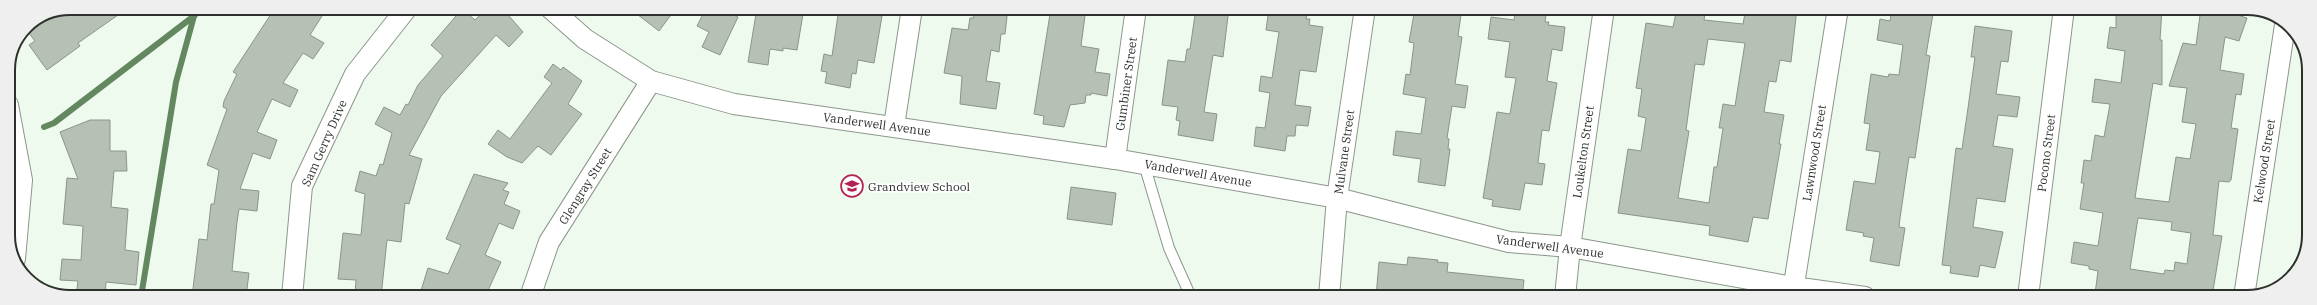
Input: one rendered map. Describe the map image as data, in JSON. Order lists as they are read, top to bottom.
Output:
{
  "streets": {
    "street": [
      "Gumbiner Street",
      "Vanderwell Avenue",
      "Sam Gerry Drive",
      "Mulvane Street",
      "Loukelton Street",
      "Lawnwood Street",
      "Pocono Street",
      "Kelwood Street",
      "Glengray Street"
    ]
  },
  "crossings": [
    ["Gumbiner Street", "Vanderwell Avenue"],
    ["Vanderwell Avenue", "Mulvane Street"],
    ["Vanderwell Avenue", "Loukelton Street"],
    ["Vanderwell Avenue", "Glengray Street"]
  ],
  "places": {
    "school or university": ["Grandview School"]
  }
}
